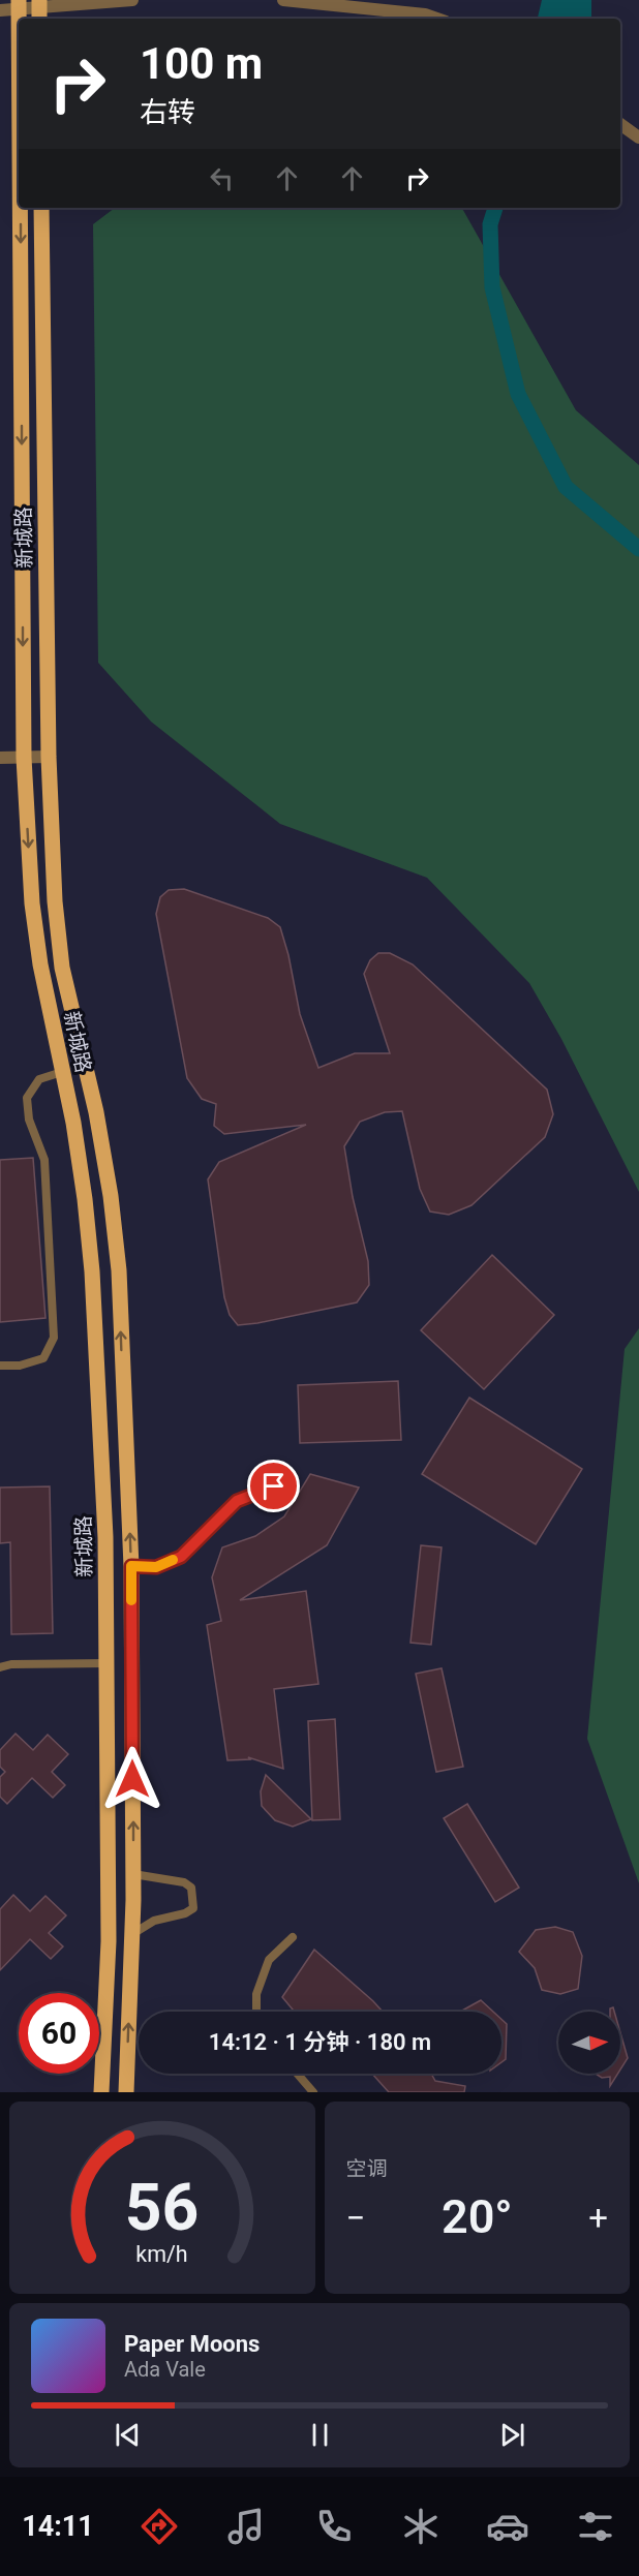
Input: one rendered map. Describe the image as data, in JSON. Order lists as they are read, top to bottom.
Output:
{
  "streets": {
    "main road": ["新城路"]
  },
  "north": "right",
  "page": {
    "turn": ["100 m", "右转"],
    "limit": "60",
    "trip": "14:12 · 1 分钟 · 180 m",
    "tile": "空调",
    "heat": ["−", "20°", "+"],
    "song": ["Paper Moons", "Ada Vale"],
    "tabs": "14:11",
    "gauge": ["56", "km/h"]
  }
}
